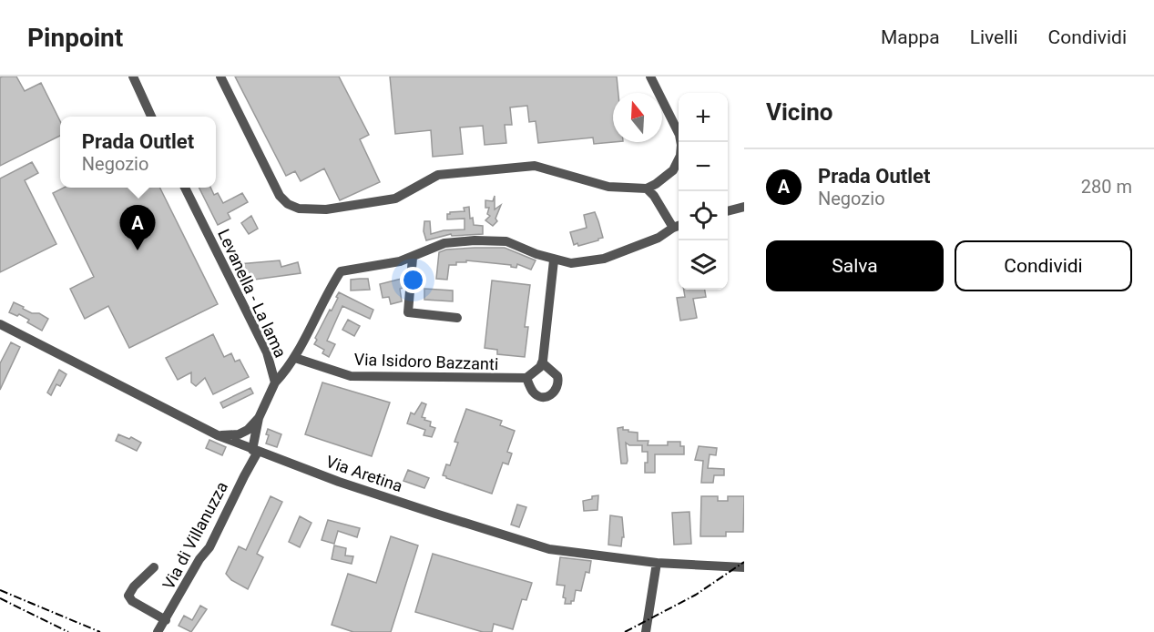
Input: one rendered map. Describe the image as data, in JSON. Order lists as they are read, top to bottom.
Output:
{
  "streets": {
    "street": [
      "Levanella - La lama",
      "Via Isidoro Bazzanti",
      "Via Aretina",
      "Via di Villanuzza"
    ]
  },
  "crossings": [
    ["Levanella - La lama", "Via di Villanuzza"],
    ["Via Aretina", "Via di Villanuzza"]
  ],
  "north": "top",
  "page": {
    "header": "Pinpoint",
    "nav": ["Mappa", "Livelli", "Condividi"],
    "heading": "Vicino",
    "map_buttons": ["+", "−"],
    "popup": ["Prada Outlet", "Negozio"],
    "list": [
      {
        "mark": "A",
        "name": "Prada Outlet",
        "note": "Negozio",
        "value": "280 m"
      }
    ],
    "pins": "A",
    "buttons": ["Salva", "Condividi"]
  }
}
